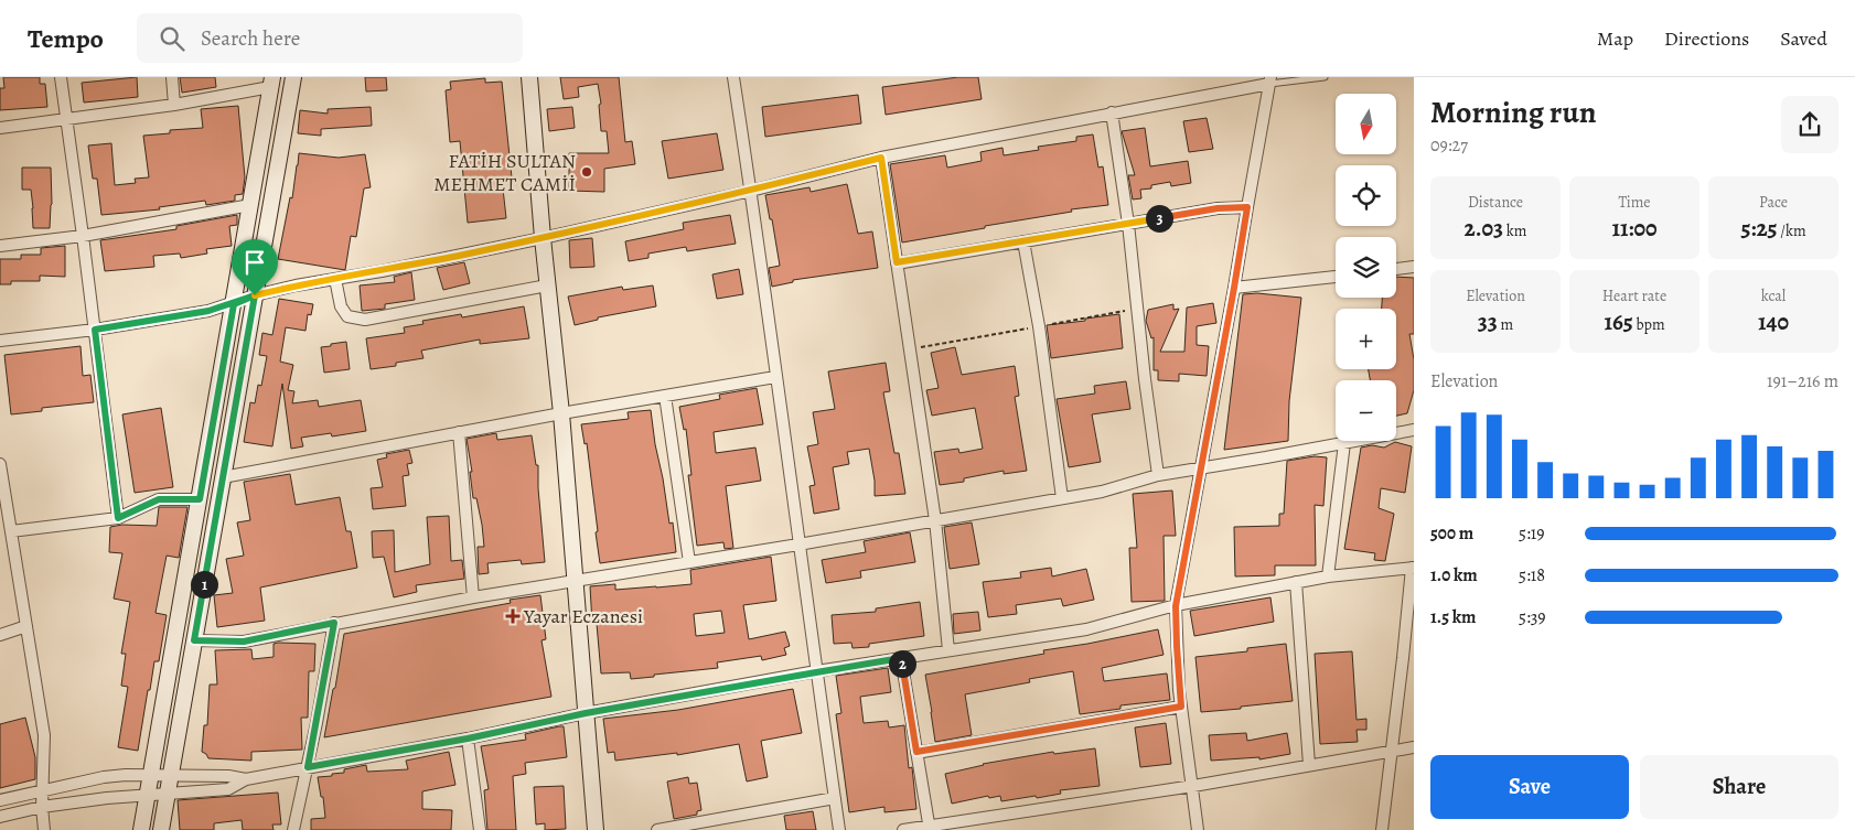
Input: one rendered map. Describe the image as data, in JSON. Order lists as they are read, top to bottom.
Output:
{
  "places": {
    "other": ["FATİH SULTAN MEHMET CAMİİ"],
    "health": ["Yayar Eczanesi"]
  },
  "north": "bottom",
  "page": {
    "header": "Tempo",
    "search": "Search here",
    "nav": ["Map", "Directions", "Saved"],
    "heading": ["Morning run", "09:27"],
    "map_buttons": ["+", "−"],
    "stats": [
      ["Distance", "2.03 km"],
      ["Time", "11:00"],
      ["Pace", "5:25 /km"],
      ["Elevation", "33 m"],
      ["Heart rate", "165 bpm"],
      ["kcal", "140"]
    ],
    "pins": ["3", "1", "2"],
    "chart": ["Elevation", "191–216 m"],
    "list": [
      {
        "name": "500 m",
        "note": "5:19"
      },
      {
        "name": "1.0 km",
        "note": "5:18"
      },
      {
        "name": "1.5 km",
        "note": "5:39"
      }
    ],
    "buttons": ["Save", "Share"]
  }
}
